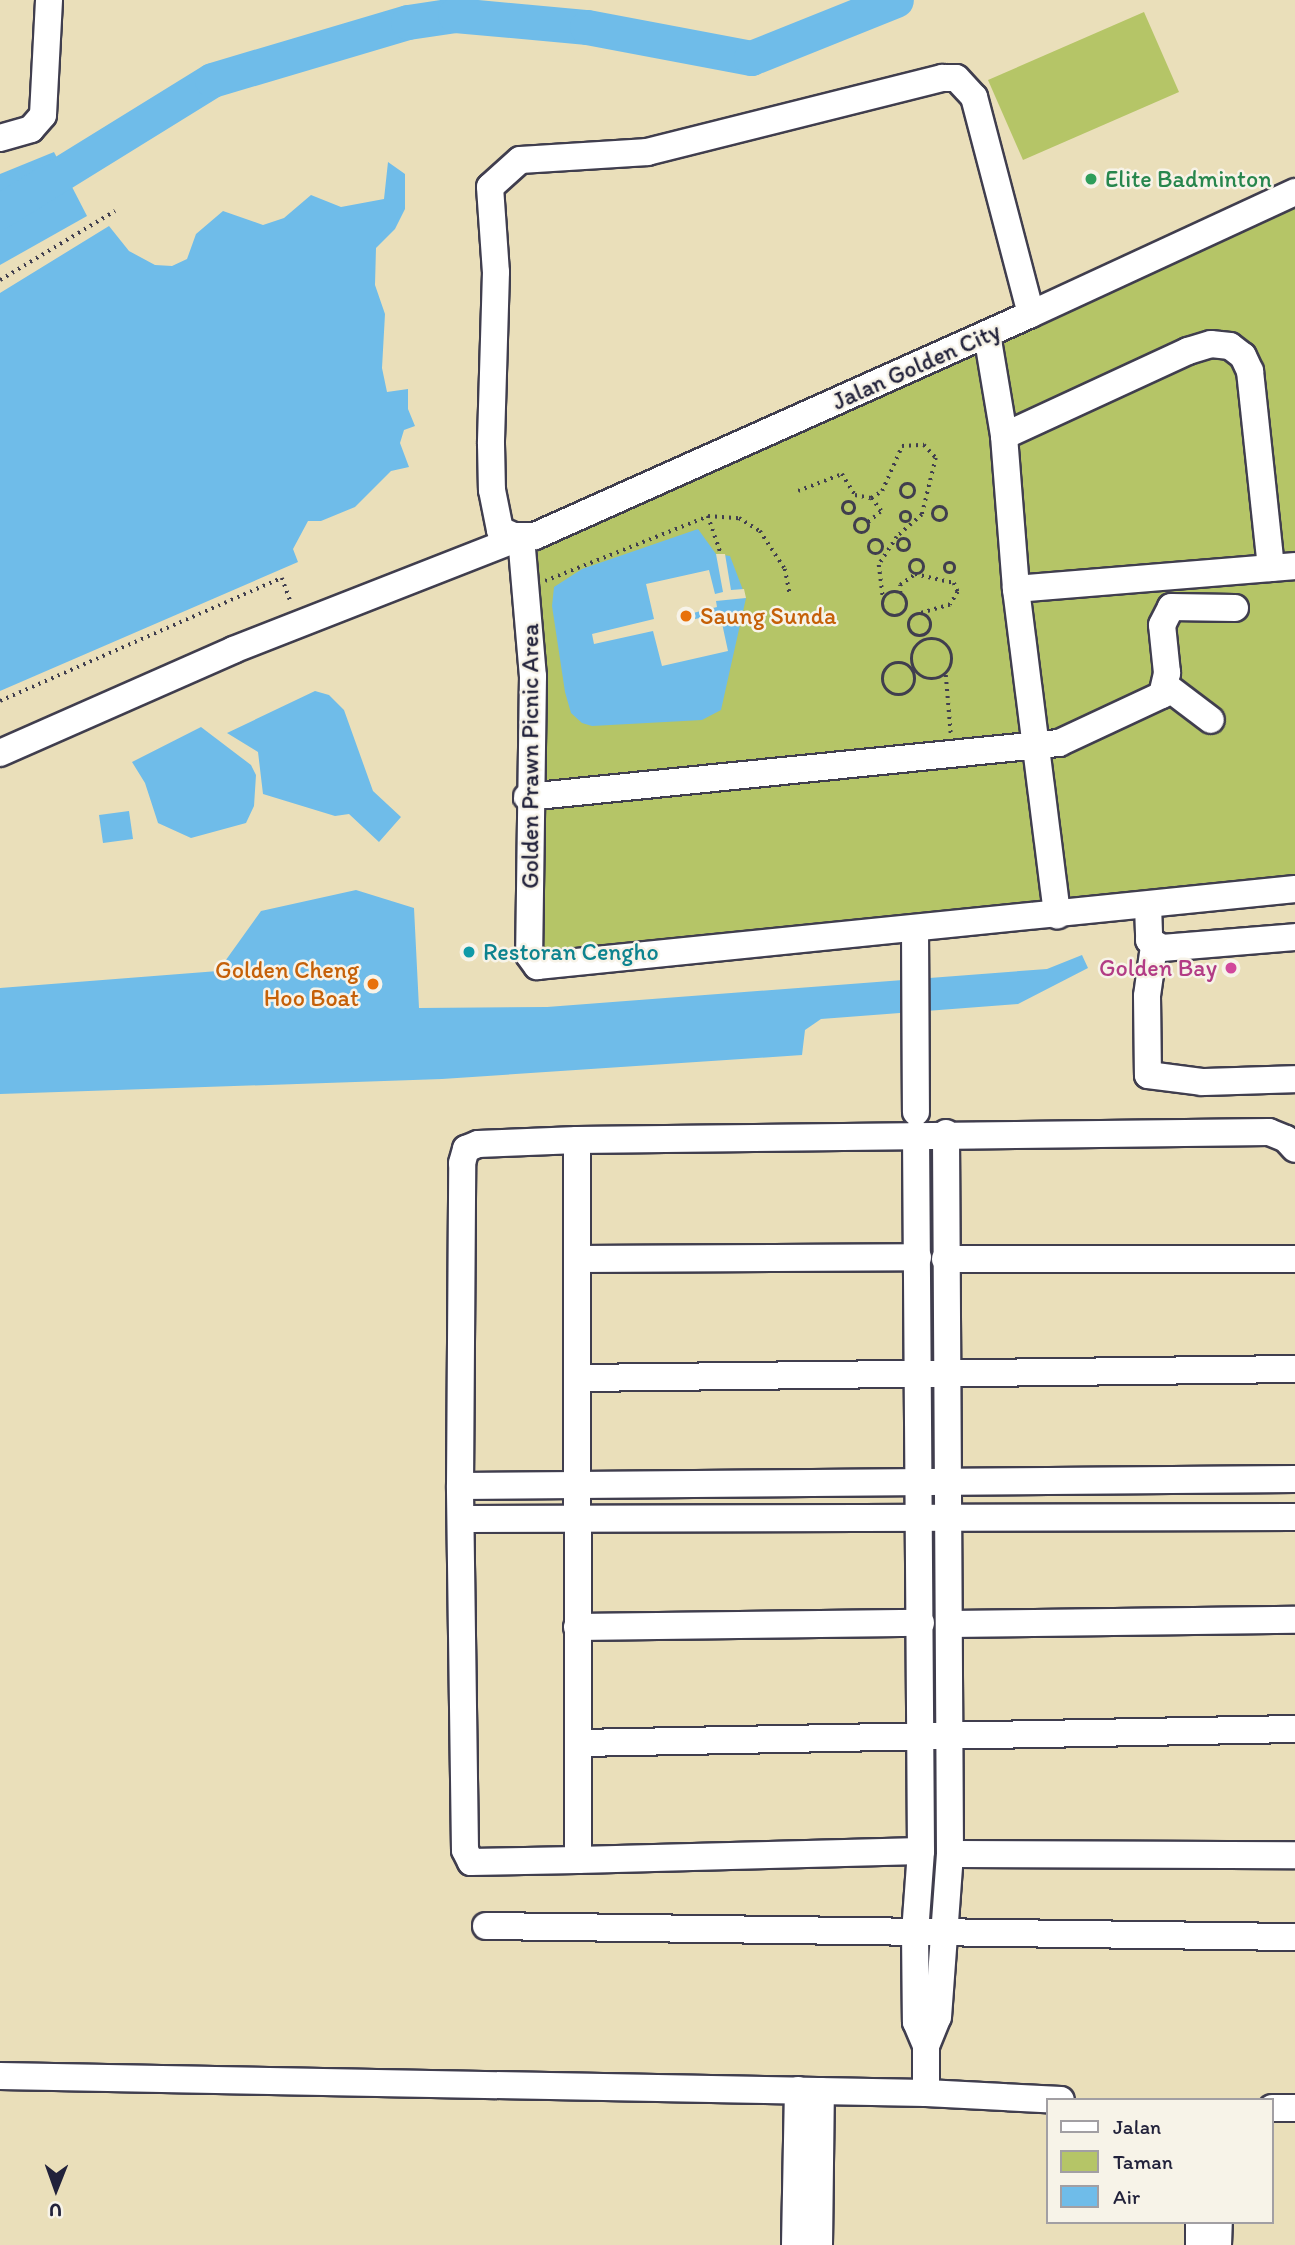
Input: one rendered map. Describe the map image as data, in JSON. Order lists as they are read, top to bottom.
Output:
{
  "streets": {
    "street": ["Jalan Golden City", "Golden Prawn Picnic Area"]
  },
  "crossings": [
    ["Jalan Golden City", "Golden Prawn Picnic Area"]
  ],
  "places": [
    "Elite Badminton",
    "Saung Sunda",
    "Restoran Cengho",
    "Golden Bay",
    "Golden Cheng Hoo Boat"
  ],
  "legend": ["Jalan", "Taman", "Air"],
  "north": "bottom"
}
